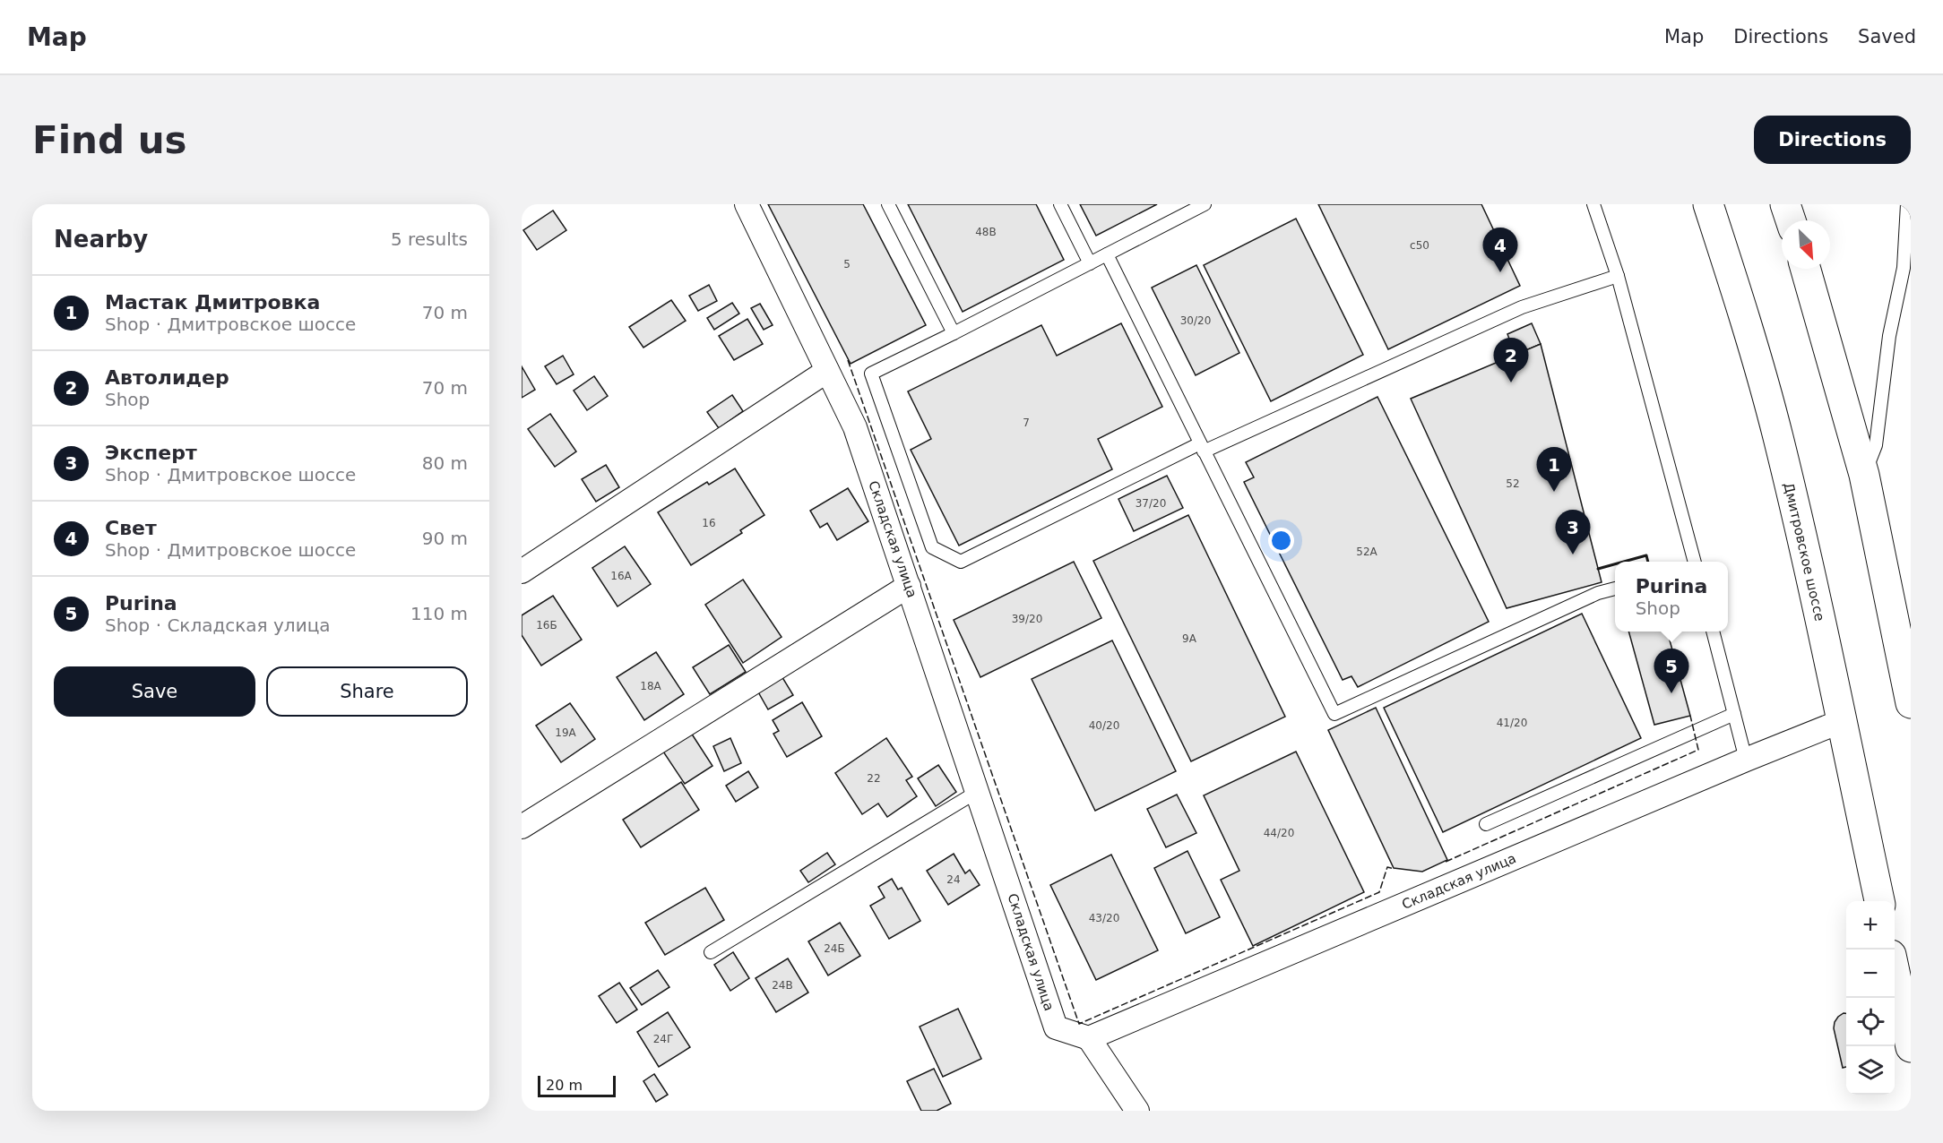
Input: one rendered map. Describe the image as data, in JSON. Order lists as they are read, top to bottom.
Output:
{
  "streets": {
    "highway": ["Дмитровское шоссе"],
    "street": ["Складская улица"]
  },
  "crossings": [
    ["Складская улица", "Дмитровское шоссе"]
  ],
  "house_numbers": [
    "48В",
    "с50",
    "5",
    "30/20",
    "7",
    "52",
    "37/20",
    "16",
    "52А",
    "16А",
    "39/20",
    "16Б",
    "9А",
    "18А",
    "41/20",
    "40/20",
    "19А",
    "22",
    "44/20",
    "24",
    "43/20",
    "24Б",
    "24В",
    "24Г"
  ],
  "scale_bar": "20 m",
  "north": "bottom right",
  "page": {
    "header": "Map",
    "nav": ["Map", "Directions", "Saved"],
    "buttons": [
      "Directions",
      ["Save", "Share"]
    ],
    "title": "Find us",
    "heading": ["Nearby", "5 results"],
    "pins": [
      "4",
      "2",
      "1",
      "3",
      "5"
    ],
    "list": [
      {
        "mark": "1",
        "name": "Мастак Дмитровка",
        "note": "Shop · Дмитровское шоссе",
        "value": "70 m"
      },
      {
        "mark": "2",
        "name": "Автолидер",
        "note": "Shop",
        "value": "70 m"
      },
      {
        "mark": "3",
        "name": "Эксперт",
        "note": "Shop · Дмитровское шоссе",
        "value": "80 m"
      },
      {
        "mark": "4",
        "name": "Свет",
        "note": "Shop · Дмитровское шоссе",
        "value": "90 m"
      },
      {
        "mark": "5",
        "name": "Purina",
        "note": "Shop · Складская улица",
        "value": "110 m"
      }
    ],
    "popup": ["Purina", "Shop"],
    "map_buttons": ["+", "−"],
    "scale": "20 m"
  }
}
